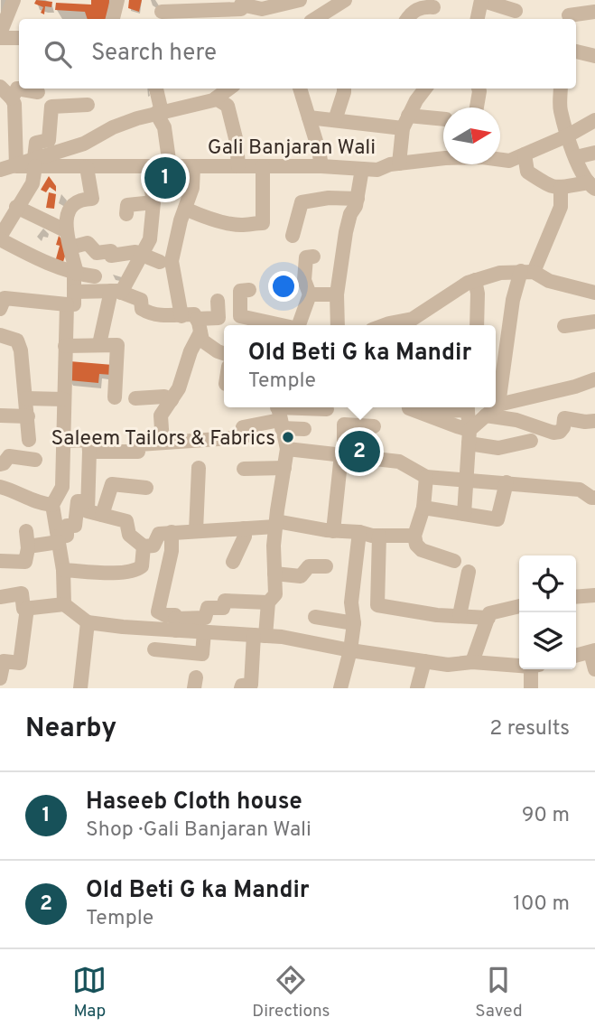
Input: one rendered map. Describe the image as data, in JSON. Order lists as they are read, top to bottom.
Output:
{
  "streets": {
    "street": ["Gali Banjaran Wali"]
  },
  "places": ["Saleem Tailors & Fabrics"],
  "north": "right",
  "page": {
    "search": "Search here",
    "pins": ["1", "2"],
    "popup": ["Old Beti G ka Mandir", "Temple"],
    "heading": ["Nearby", "2 results"],
    "list": [
      {
        "mark": "1",
        "name": "Haseeb Cloth house",
        "note": "Shop · Gali Banjaran Wali",
        "value": "90 m"
      },
      {
        "mark": "2",
        "name": "Old Beti G ka Mandir",
        "note": "Temple",
        "value": "100 m"
      }
    ],
    "nav": ["Map", "Directions", "Saved"]
  }
}
